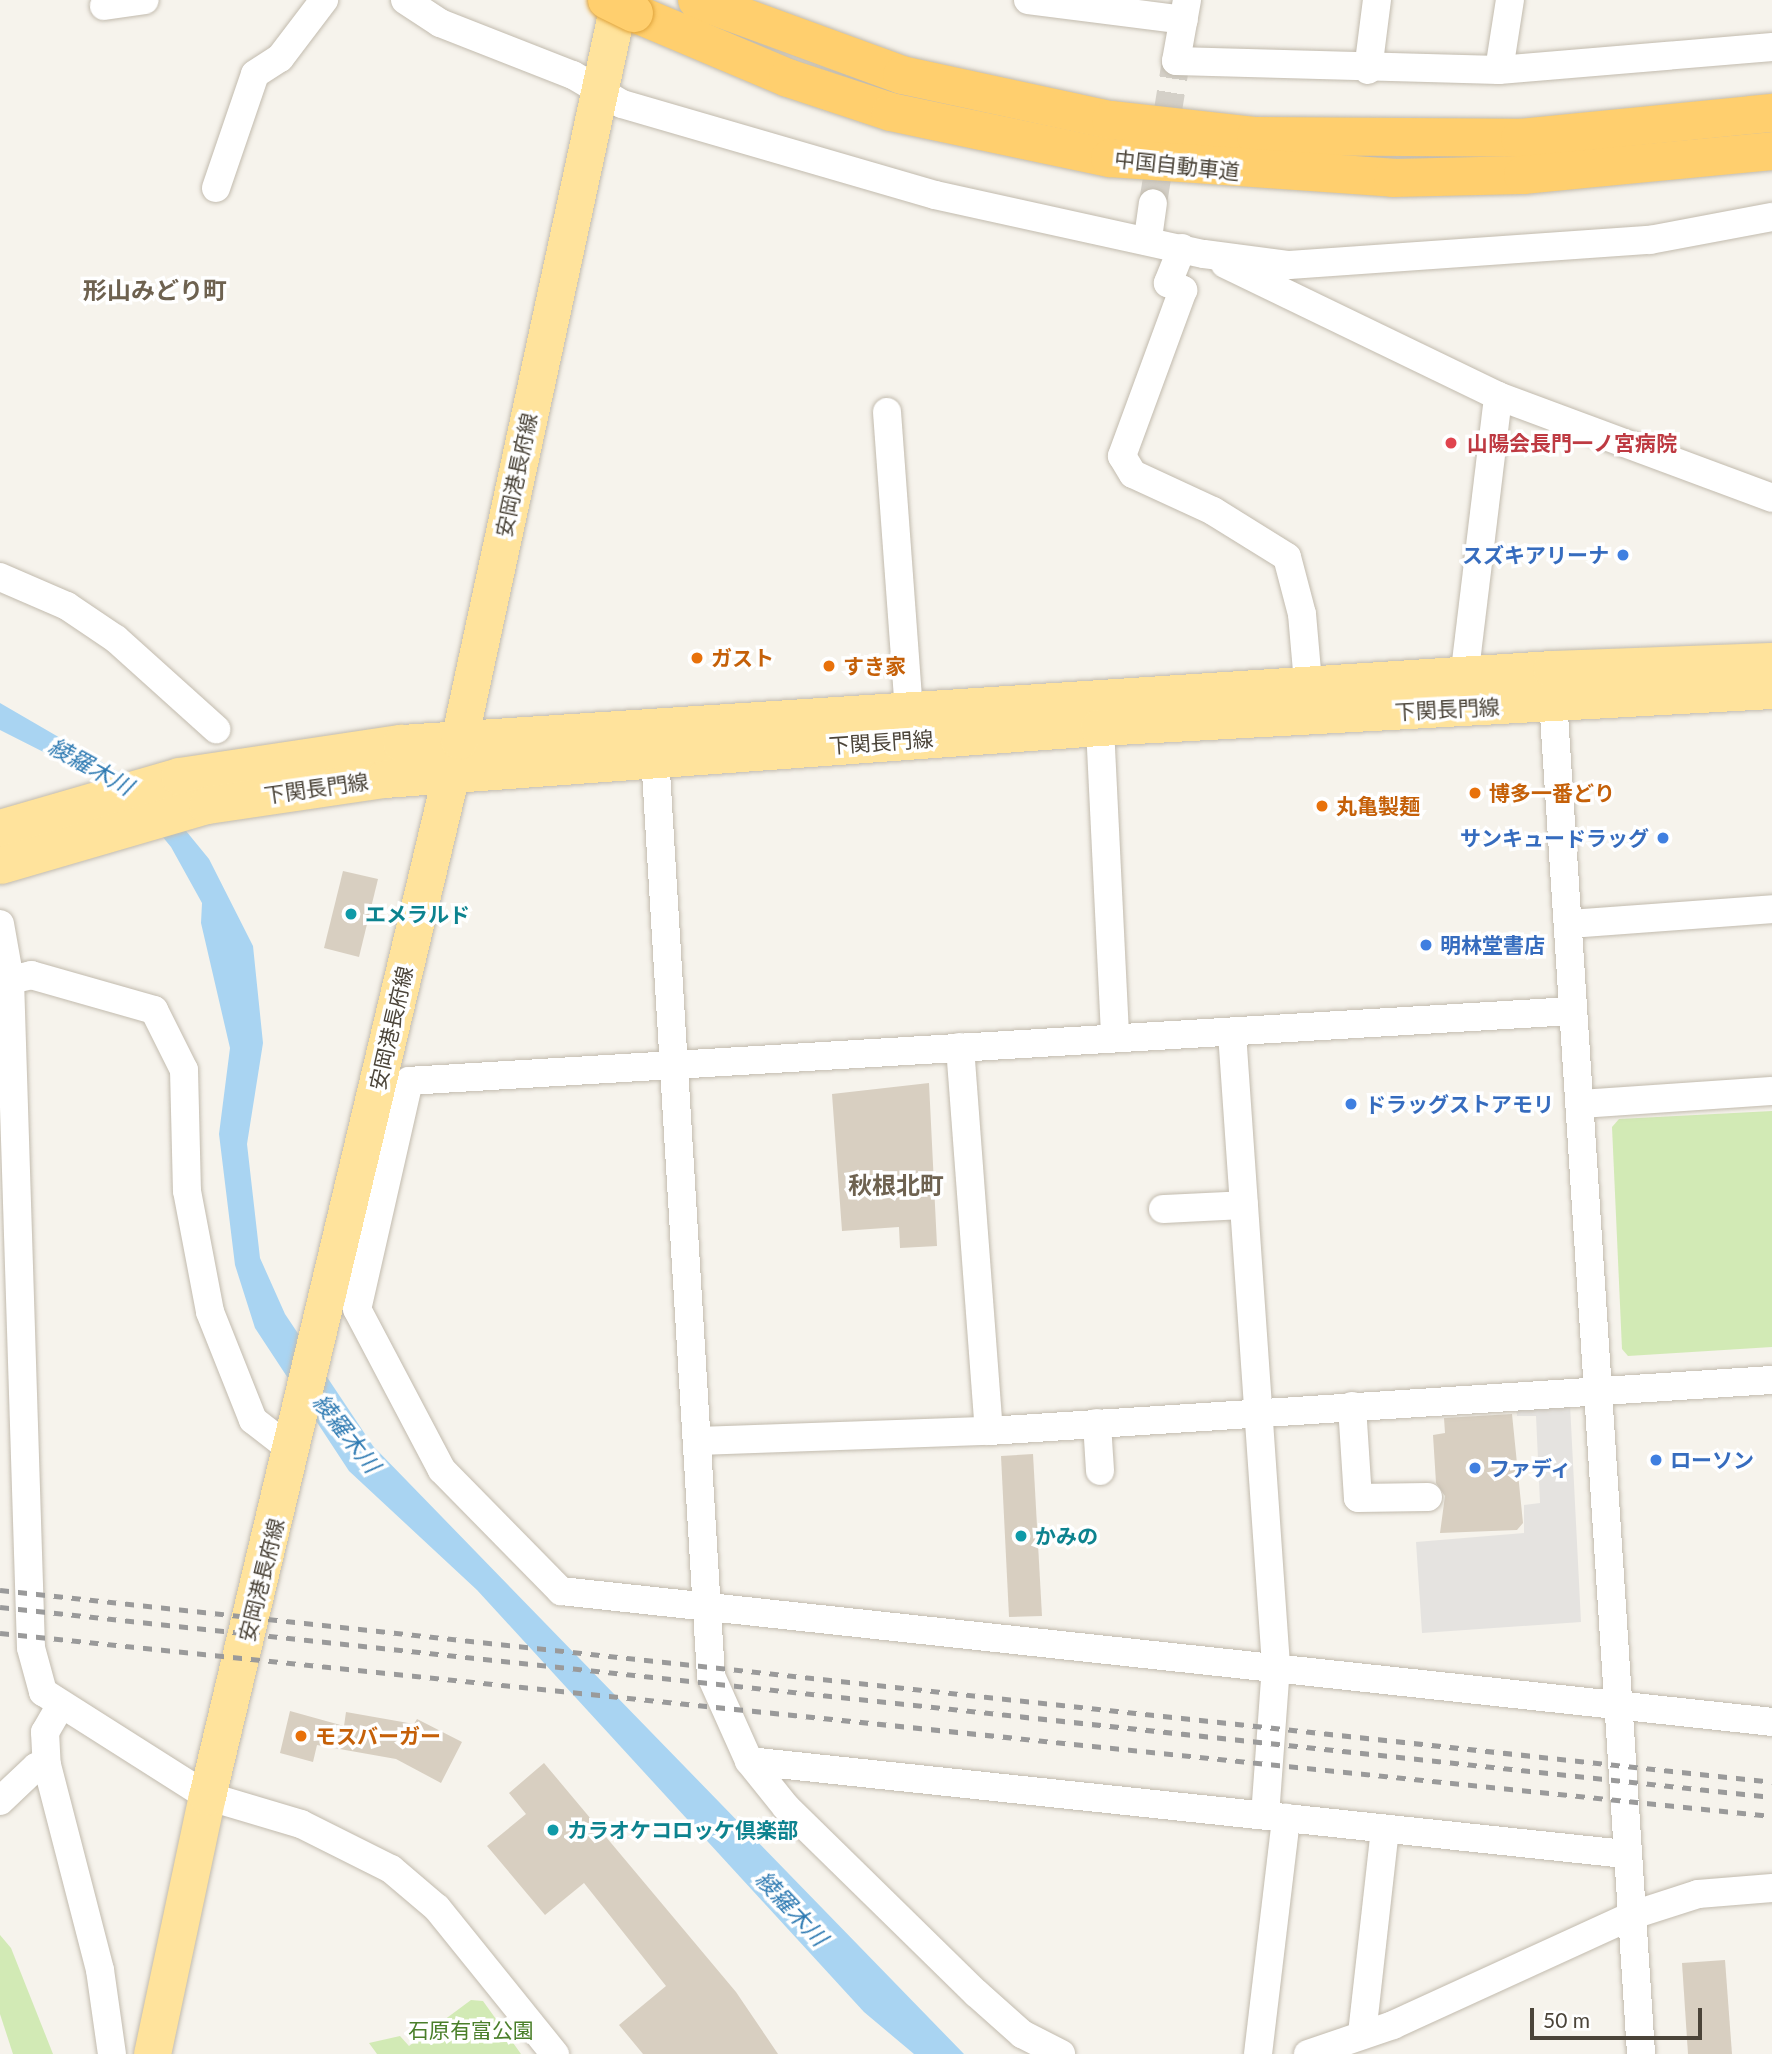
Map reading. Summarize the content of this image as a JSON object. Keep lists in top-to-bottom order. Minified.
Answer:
{"streets":{"highway":["中国自動車道"],"main road":["安岡港長府線","下関長門線"]},"crossings":[["中国自動車道","安岡港長府線"],["安岡港長府線","下関長門線"]],"districts":["形山みどり町","秋根北町"],"water":["綾羅木川"],"parks":["石原有富公園"],"places":["山陽会長門一ノ宮病院","スズキアリーナ","ガスト","すき家","博多一番どり","丸亀製麺","サンキュードラッグ","エメラルド","明林堂書店","ドラッグストアモリ","ローソン","ファディ","かみの","モスバーガー","カラオケコロッケ倶楽部"],"scale_bar":"50 m"}
